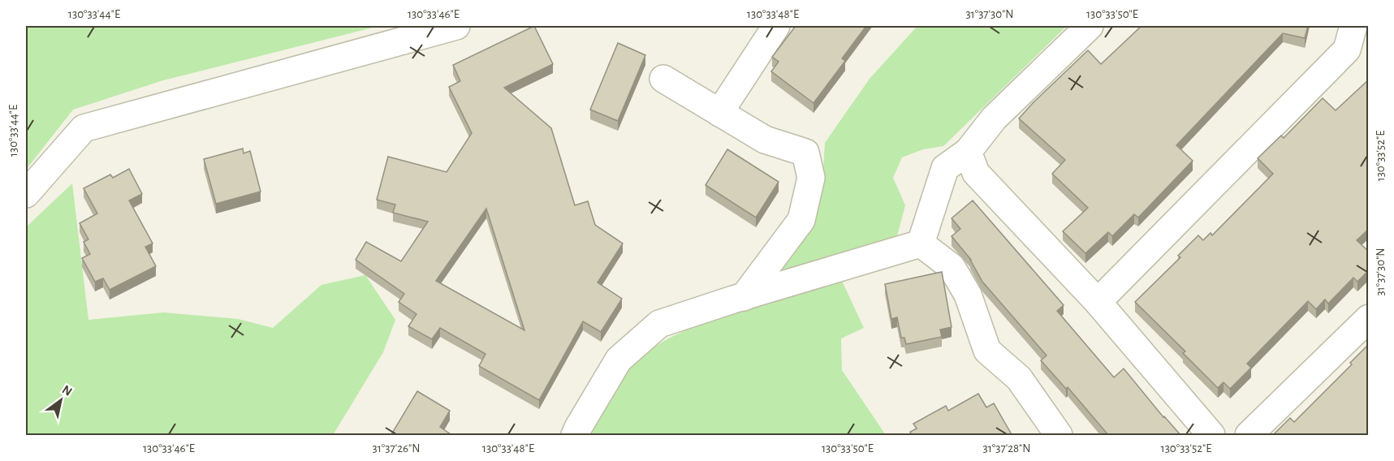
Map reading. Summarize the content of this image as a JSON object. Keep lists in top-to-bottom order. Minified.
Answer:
{"north":"top right","coordinates":["130°33'44\"E","130°33'46\"E","130°33'48\"E","31°37'30\"N","130°33'50\"E","130°33'52\"E","31°37'26\"N","31°37'28\"N"]}
